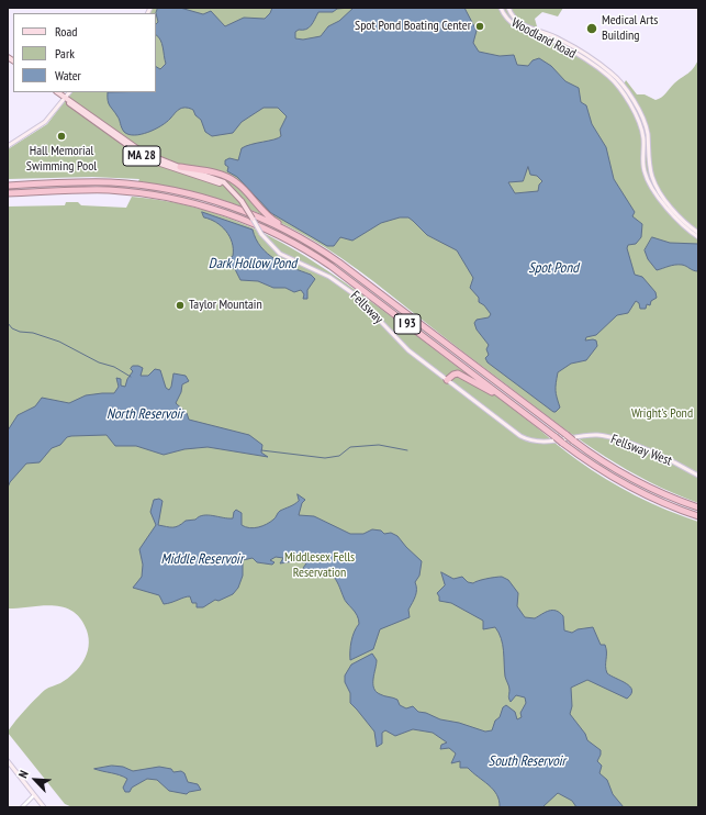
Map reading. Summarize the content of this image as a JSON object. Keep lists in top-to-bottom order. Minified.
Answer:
{"streets":{"highway":["I 93"],"main road":["Woodland Road","MA 28","Fellsway","Fellsway West"]},"crossings":[["MA 28","Fellsway"],["Fellsway","Fellsway West"]],"water":["Dark Hollow Pond","Spot Pond","North Reservoir","Middle Reservoir","South Reservoir"],"parks":["Wright's Pond","Middlesex Fells Reservation"],"places":["Spot Pond Boating Center","Medical Arts Building","Hall Memorial Swimming Pool","Taylor Mountain"],"legend":["Road","Park","Water"],"north":"top left"}
